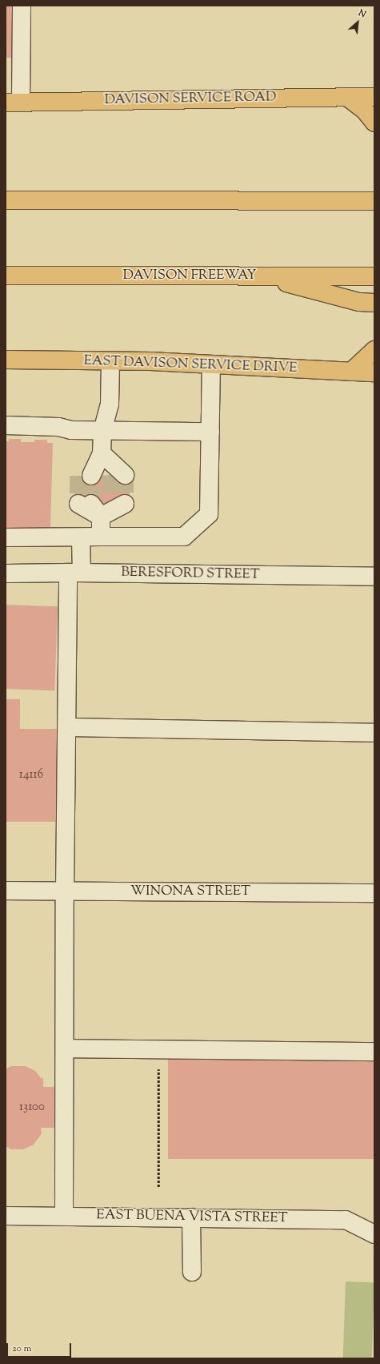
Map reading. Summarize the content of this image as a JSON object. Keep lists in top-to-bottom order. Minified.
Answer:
{"streets":{"main road":["DAVISON SERVICE ROAD","DAVISON FREEWAY","EAST DAVISON SERVICE DRIVE"],"street":["BERESFORD STREET","WINONA STREET","EAST BUENA VISTA STREET"]},"house_numbers":["14116","13100"],"scale_bar":"20 m","north":"top right"}
